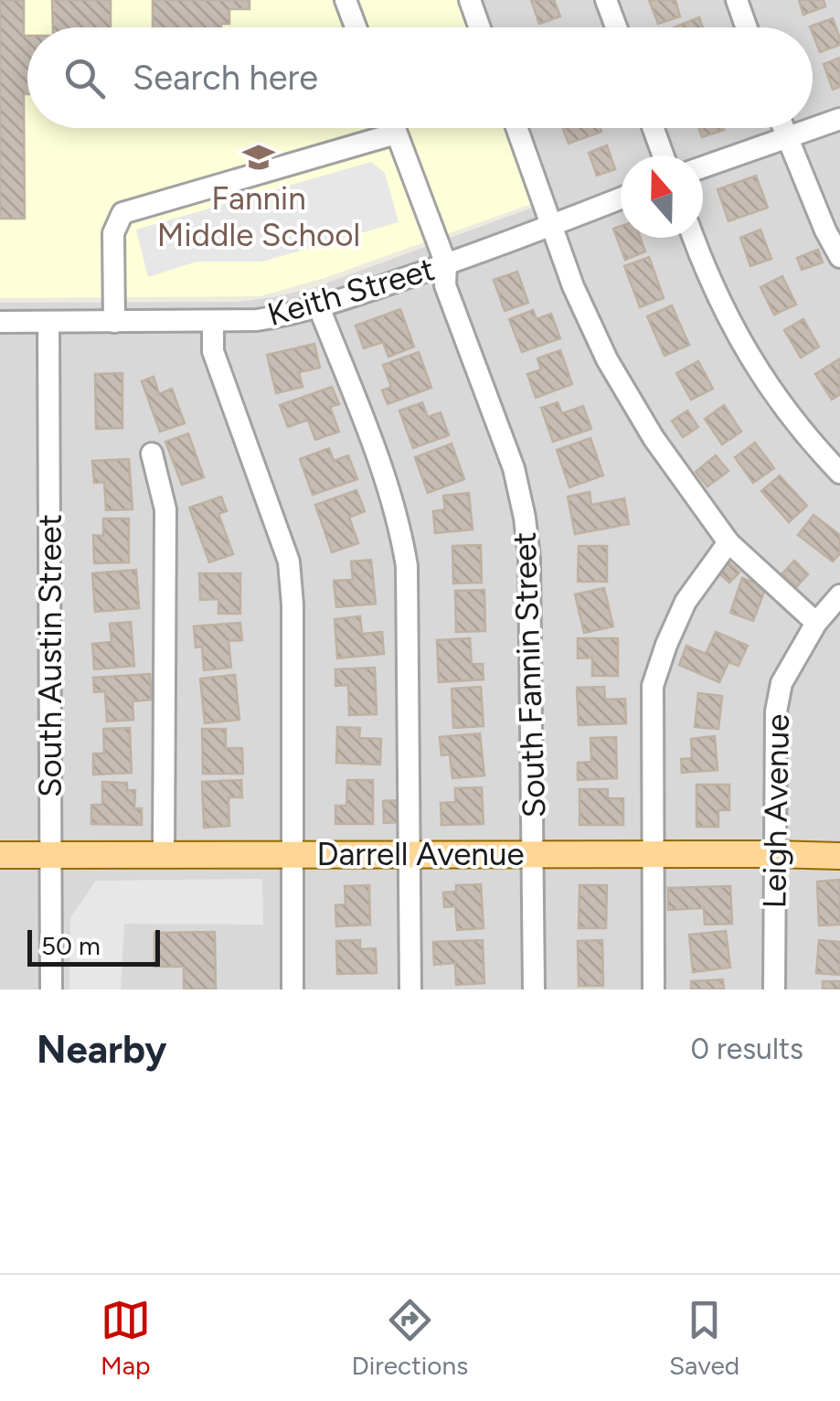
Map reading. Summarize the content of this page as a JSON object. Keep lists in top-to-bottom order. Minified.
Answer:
{"streets":{"main road":["Darrell Avenue"],"street":["Keith Street","South Austin Street","South Fannin Street","Leigh Avenue"]},"crossings":[["Keith Street","South Austin Street"],["Keith Street","South Fannin Street"],["South Austin Street","Darrell Avenue"],["South Fannin Street","Darrell Avenue"],["Leigh Avenue","Darrell Avenue"]],"places":{"school or university":["Fannin Middle School"]},"scale_bar":"50 m","north":"top","page":{"search":"Search here","scale":"50 m","heading":["Nearby","0 results"],"nav":["Map","Directions","Saved"]}}
